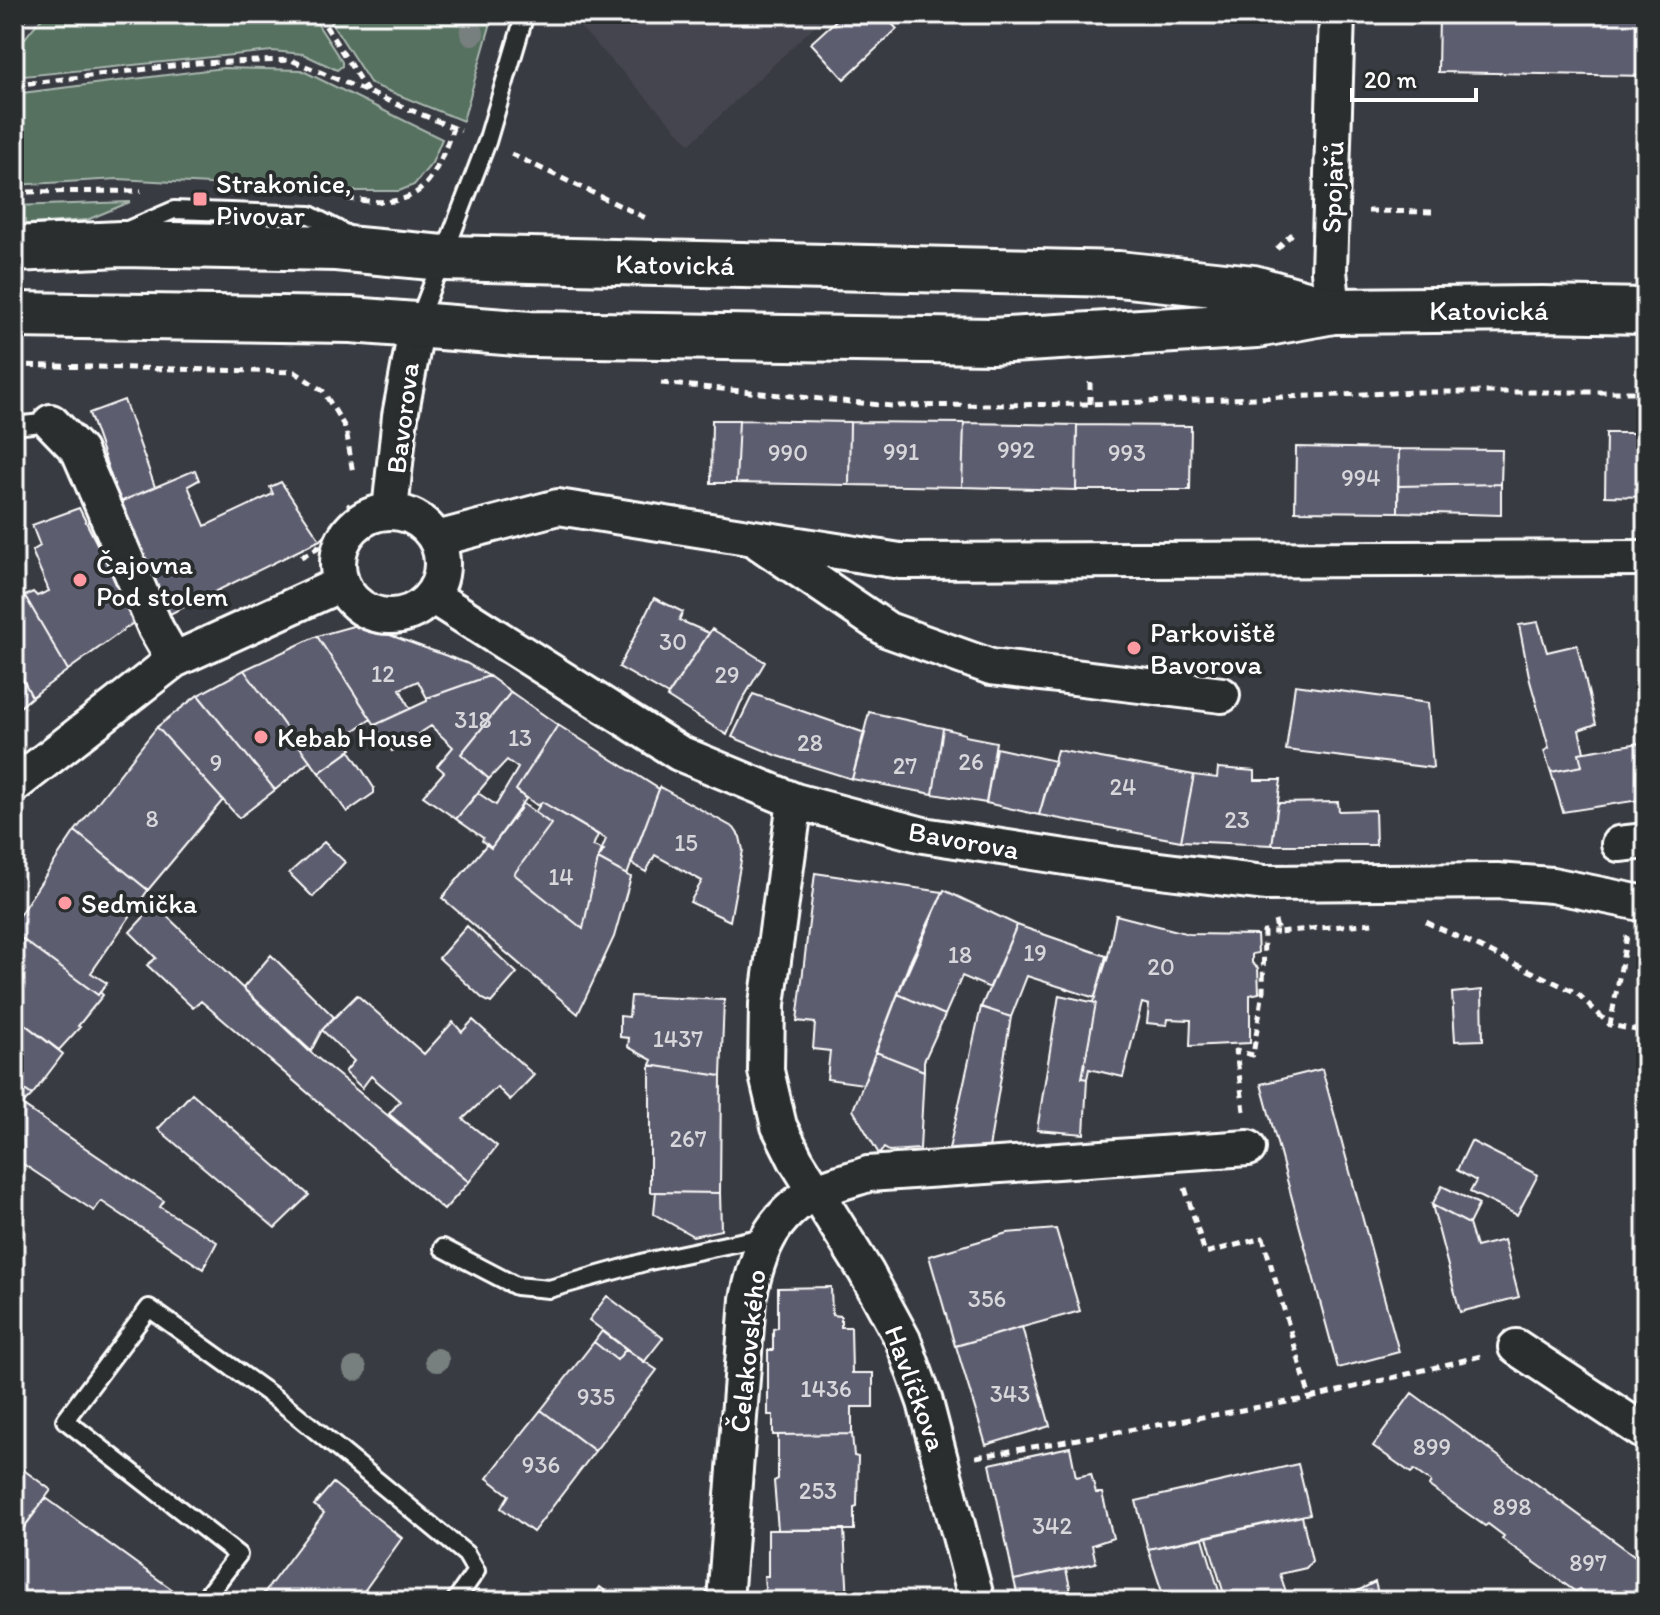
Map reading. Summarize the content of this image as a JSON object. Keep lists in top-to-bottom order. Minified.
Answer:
{"streets":{"main road":["Katovická"],"street":["Spojařů","Bavorova","Čelakovského","Havlíčkova"]},"crossings":[["Spojařů","Katovická"],["Katovická","Bavorova"],["Čelakovského","Havlíčkova"]],"places":{"transit":["Strakonice, Pivovar"],"other":["Čajovna Pod stolem","Parkoviště Bavorova","Kebab House","Sedmička"]},"house_numbers":["992","991","990","993","994","30","12","29","318","13","28","26","9","27","24","8","23","15","14","19","18","20","1437","267","356","1436","343","935","899","936","253","898","342","897"],"scale_bar":"20 m"}
